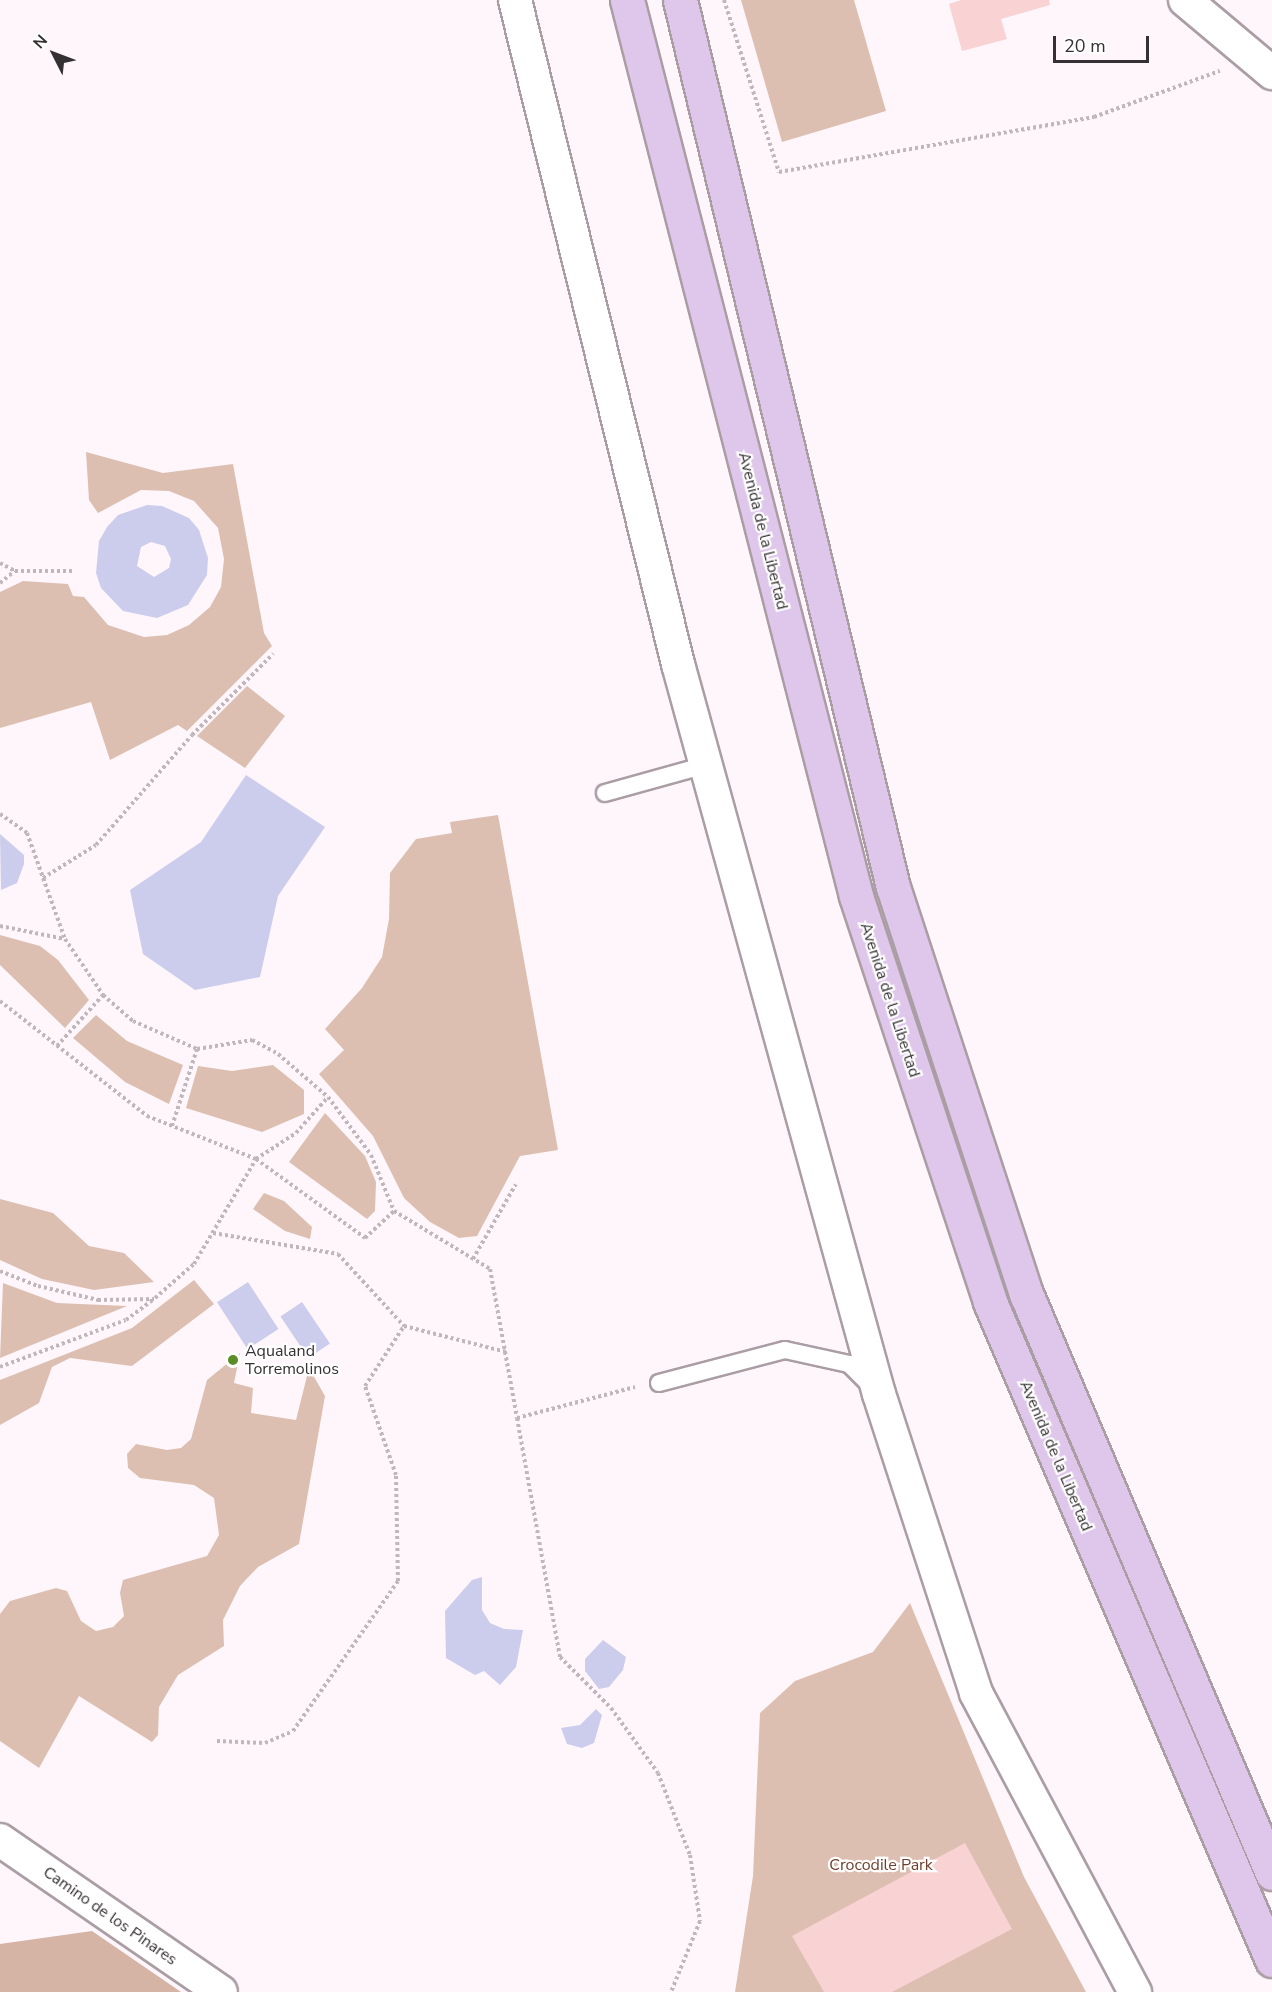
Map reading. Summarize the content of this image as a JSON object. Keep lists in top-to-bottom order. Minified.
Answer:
{"streets":{"main road":["Avenida de la Libertad"],"street":["Camino de los Pinares"]},"parks":["Crocodile Park"],"places":["Aqualand Torremolinos"],"scale_bar":"20 m","north":"top left"}
